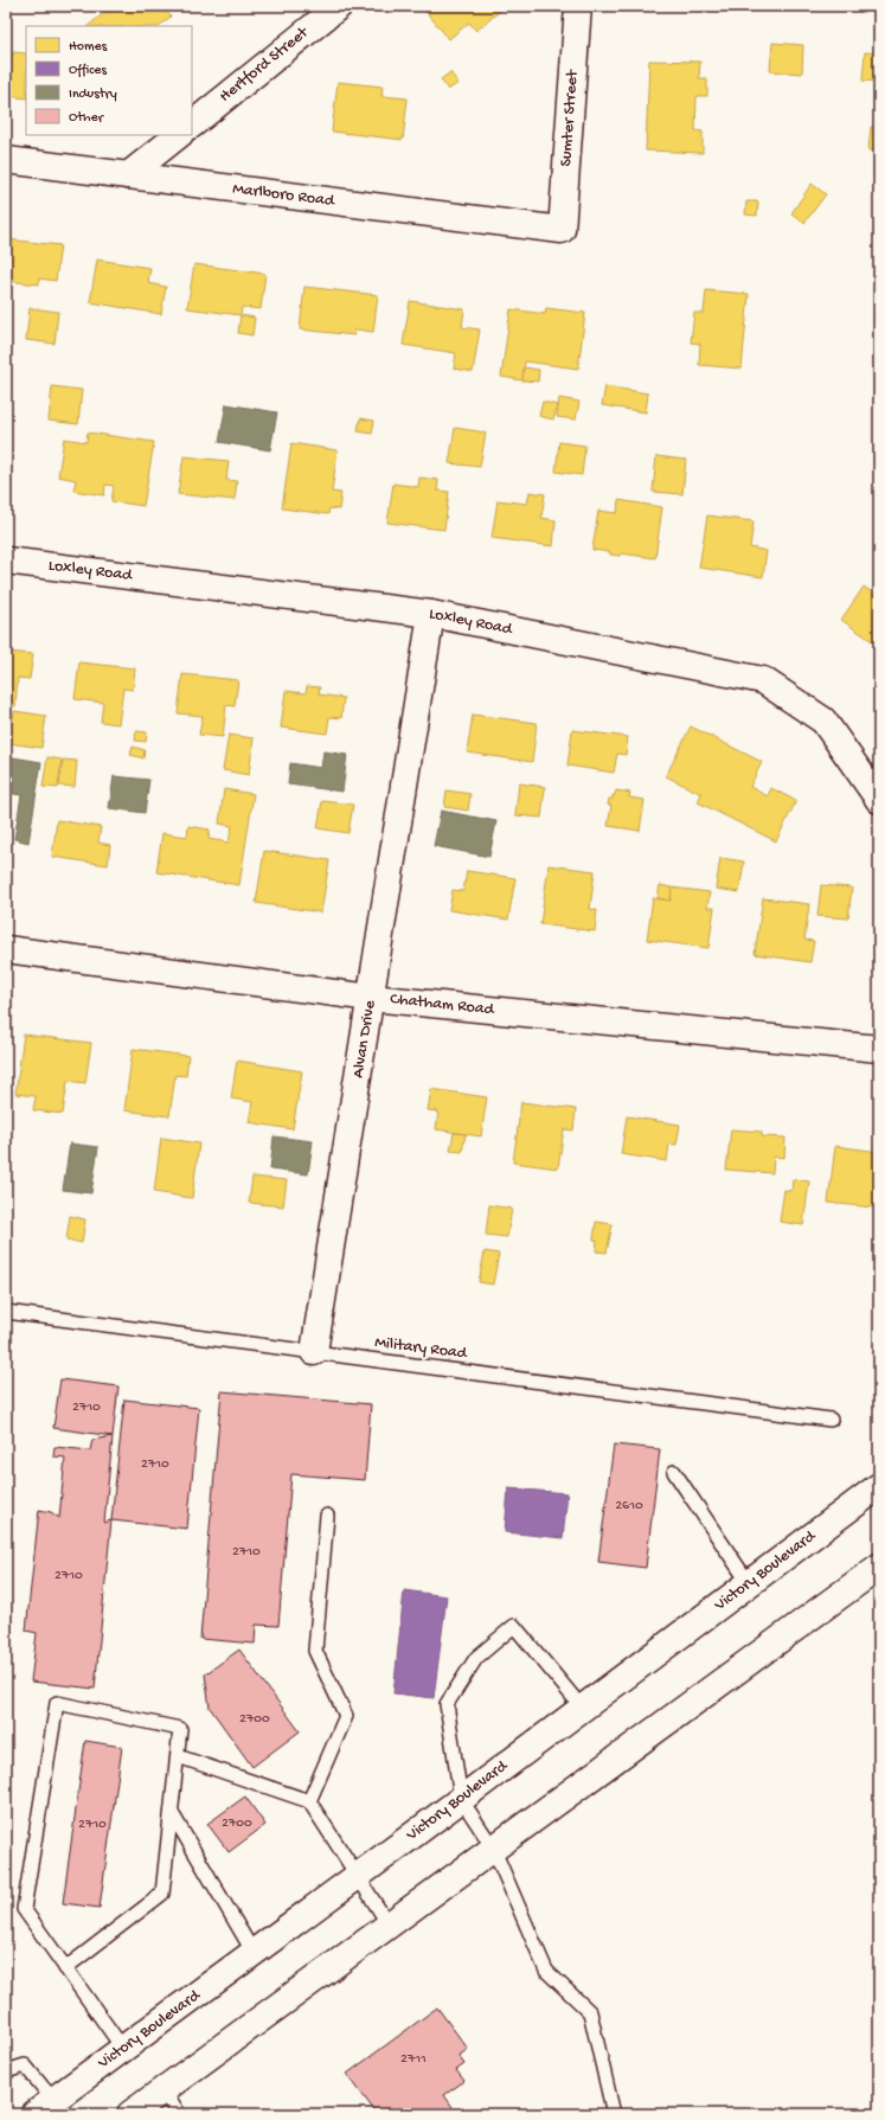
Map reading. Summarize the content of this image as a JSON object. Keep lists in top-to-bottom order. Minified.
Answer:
{"streets":{"street":["Hertford Street","Sumter Street","Marlboro Road","Loxley Road","Chatham Road","Alvan Drive","Victory Boulevard"],"lane":["Military Road"]},"crossings":[["Sumter Street","Marlboro Road"],["Loxley Road","Alvan Drive"],["Chatham Road","Alvan Drive"],["Alvan Drive","Military Road"]],"house_numbers":["2710","2710","2610","2710","2710","2700","2700","2710","2711"],"legend":["Homes","Offices","Industry","Other"]}
